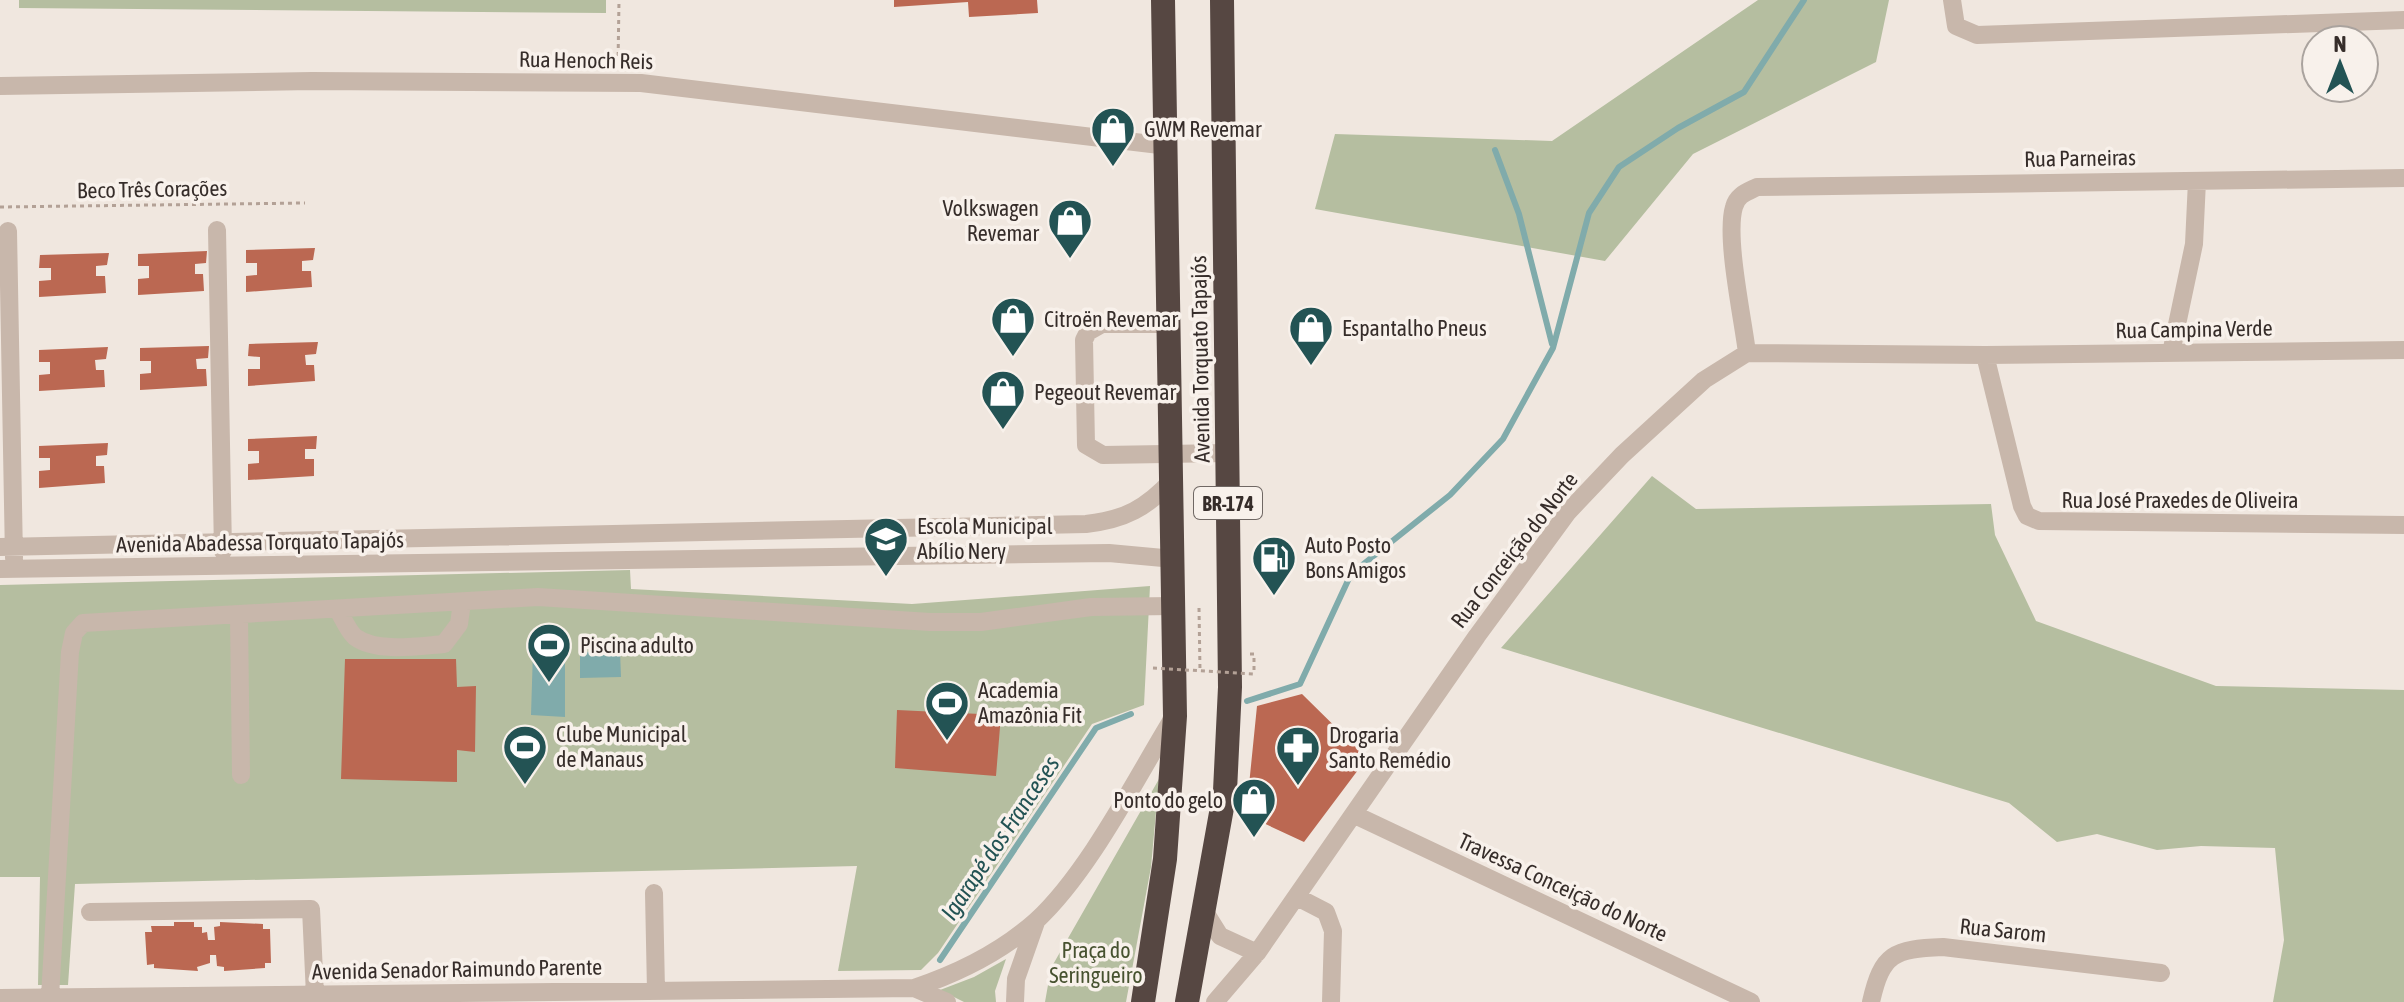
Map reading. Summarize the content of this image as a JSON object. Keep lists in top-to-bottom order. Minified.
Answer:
{"streets":{"highway":["Avenida Torquato Tapajós","BR-174"],"street":["Rua Henoch Reis","Rua Parneiras","Rua Campina Verde","Rua José Praxedes de Oliveira","Avenida Abadessa Torquato Tapajós","Rua Conceição do Norte","Travessa Conceição do Norte","Rua Sarom","Avenida Senador Raimundo Parente"],"path":["Beco Três Corações"]},"crossings":[["Rua Henoch Reis","Avenida Torquato Tapajós"],["Rua Parneiras","Rua Conceição do Norte"],["Rua Campina Verde","Rua José Praxedes de Oliveira"],["Avenida Torquato Tapajós","Avenida Abadessa Torquato Tapajós"],["Avenida Torquato Tapajós","Avenida Senador Raimundo Parente"],["Rua Conceição do Norte","Travessa Conceição do Norte"]],"water":["Igarapé dos Franceses"],"parks":["Praça do Seringueiro"],"places":{"shop":["GWM Revemar","Volkswagen Revemar","Citroën Revemar","Espantalho Pneus","Pegeout Revemar","Ponto do gelo"],"school or university":["Escola Municipal Abílio Nery"],"fuel station":["Auto Posto Bons Amigos"],"sports":["Piscina adulto","Academia Amazônia Fit","Clube Municipal de Manaus"],"pharmacy":["Drogaria Santo Remédio"]},"north":"top"}
